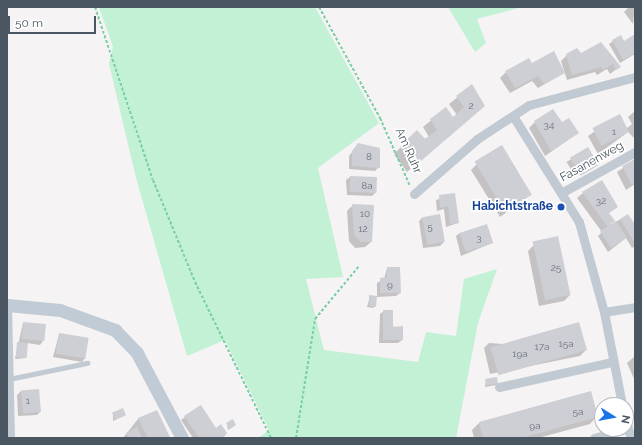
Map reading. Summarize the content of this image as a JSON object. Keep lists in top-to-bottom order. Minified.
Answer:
{"streets":{"street":["Am Ruhr","Fasanenweg"]},"places":["Habichtstraße"],"house_numbers":["2","34","1","8","8a","32","10","5","12","3","25","9","15a","17a","19a","1","5a","9a"],"scale_bar":"50 m","north":"right"}
